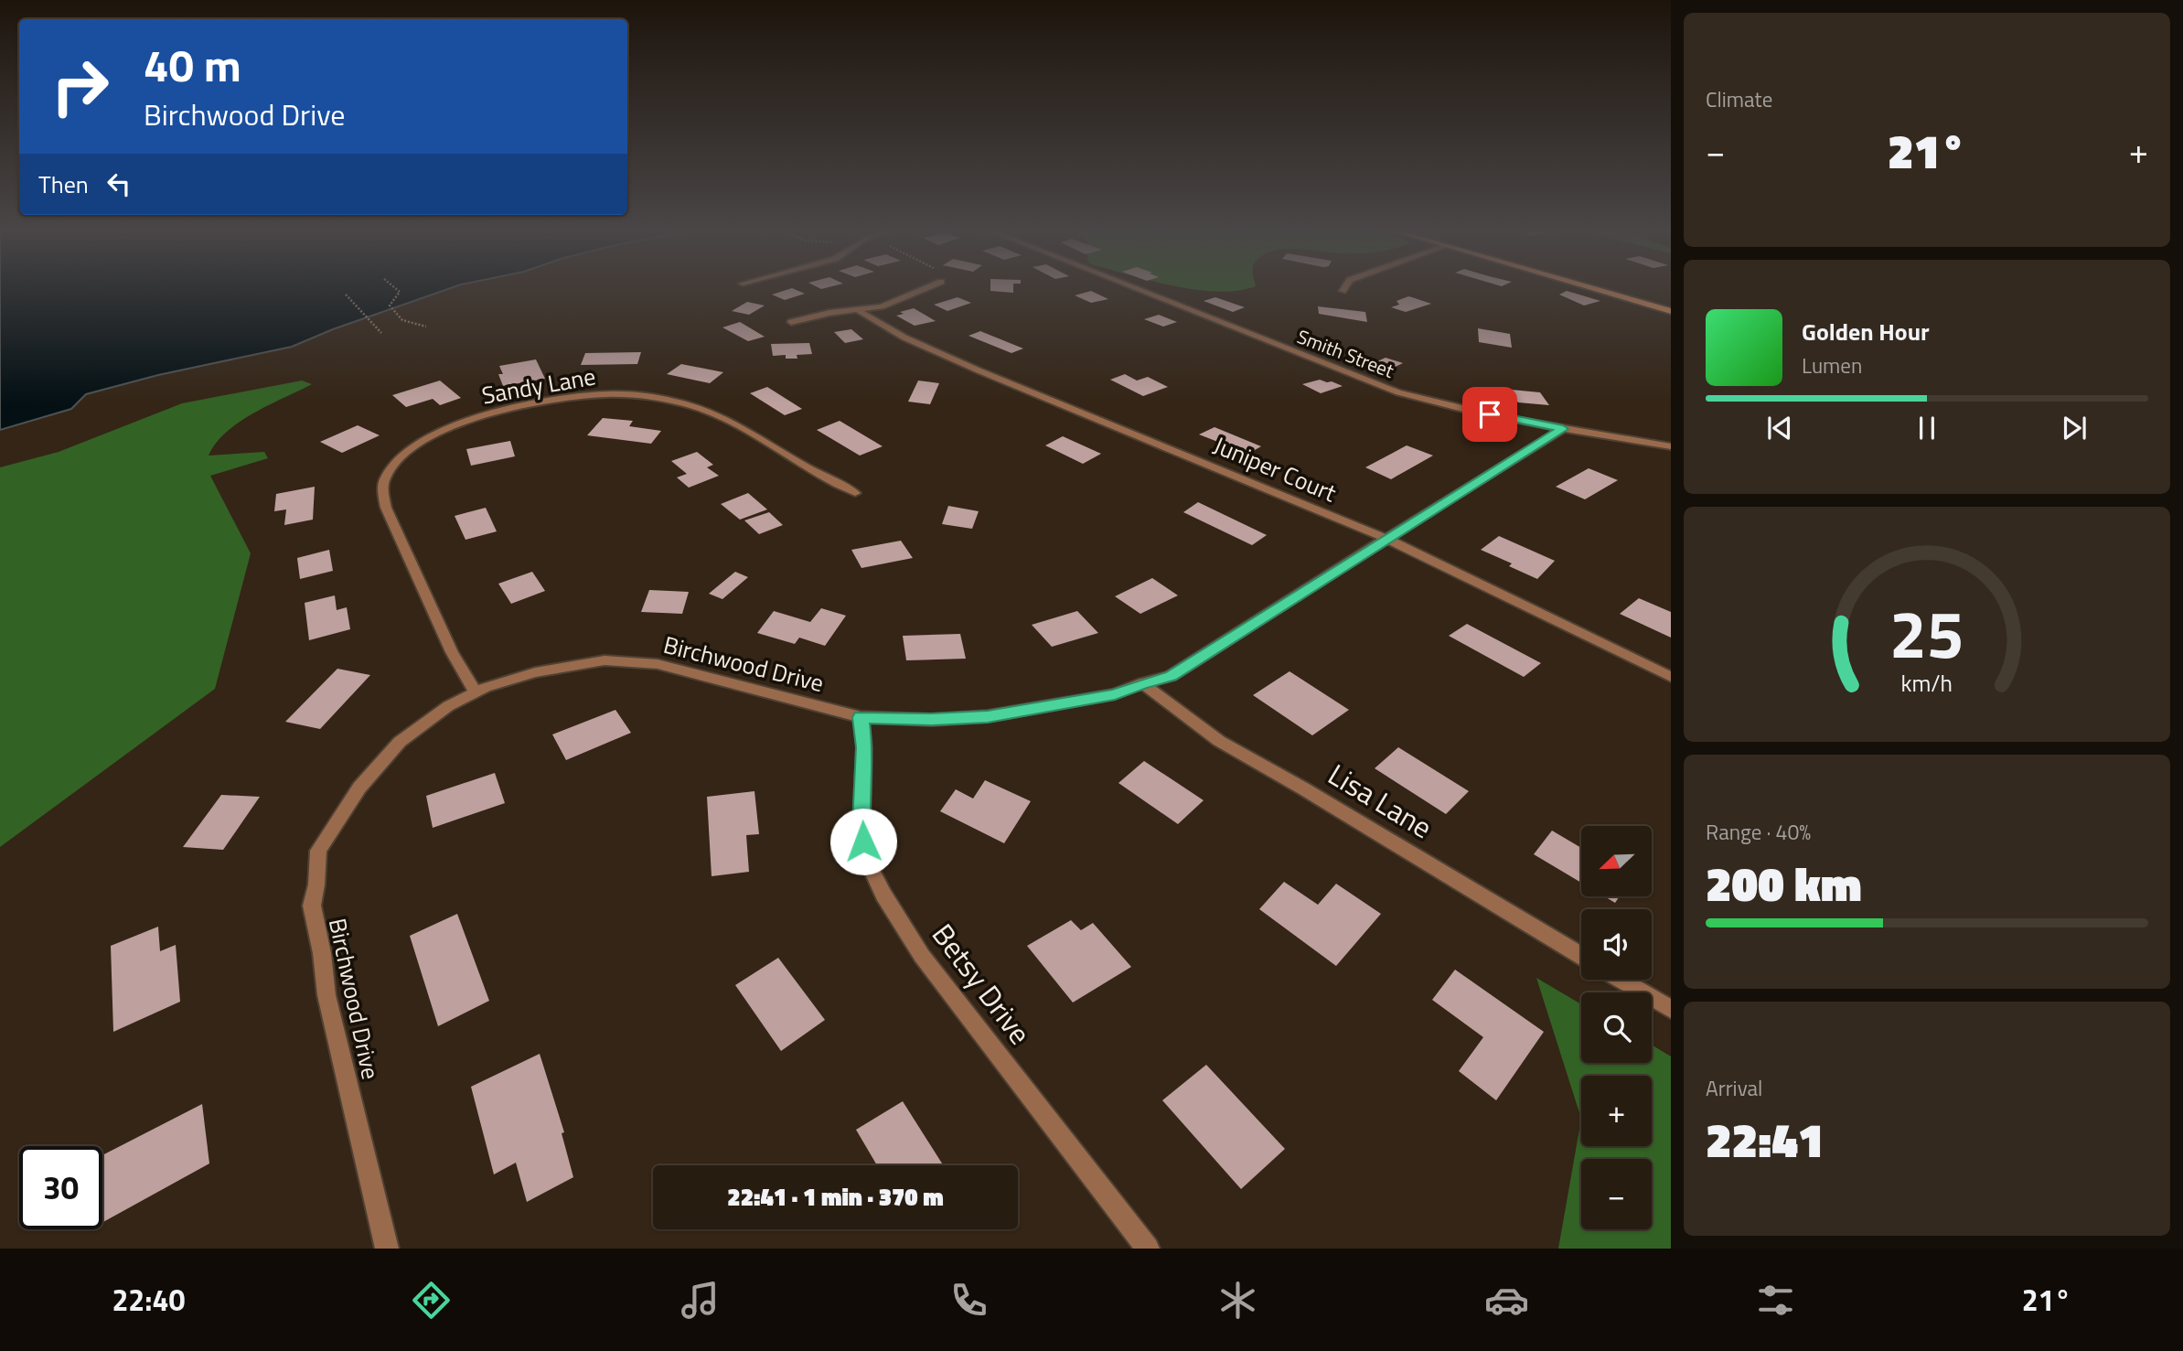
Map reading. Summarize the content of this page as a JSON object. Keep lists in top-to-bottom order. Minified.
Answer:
{"streets":{"street":["Smith Street","Sandy Lane","Juniper Court","Birchwood Drive","Lisa Lane","Betsy Drive"]},"crossings":[["Smith Street","Birchwood Drive"],["Sandy Lane","Birchwood Drive"],["Juniper Court","Birchwood Drive"],["Birchwood Drive","Lisa Lane"],["Birchwood Drive","Betsy Drive"]],"north":"bottom left","page":{"tile":["Climate",["Range · 40%","200 km"],["Arrival","22:41"]],"turn":["40 m","Birchwood Drive"],"heat":["−","21°","+"],"then":"Then","song":["Golden Hour","Lumen"],"map_buttons":["+","−"],"limit":"30","trip":"22:41 · 1 min · 370 m","tabs":["22:40","21°"],"gauge":["25","km/h"]}}
